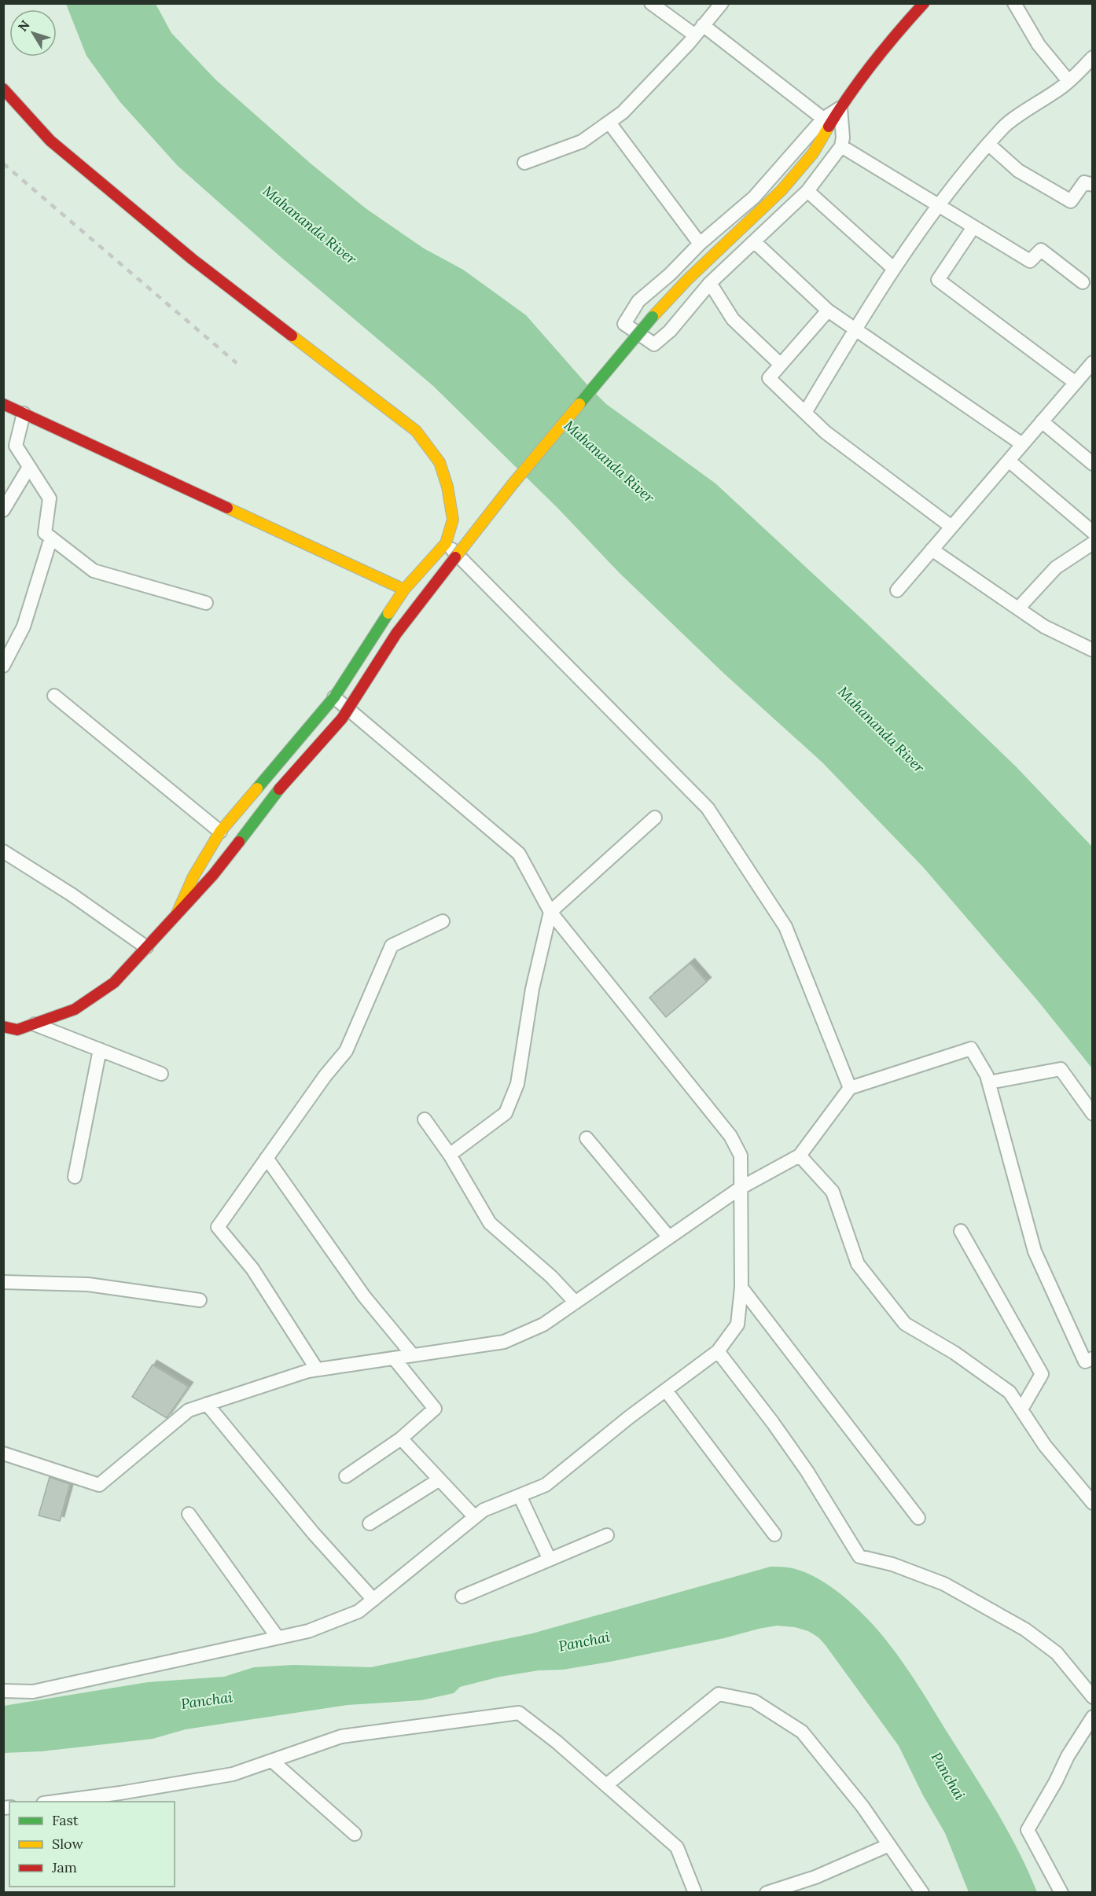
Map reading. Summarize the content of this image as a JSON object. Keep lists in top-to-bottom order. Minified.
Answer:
{"water":["Mahananda River","Panchai"],"legend":["Fast","Slow","Jam"],"north":"top left"}
